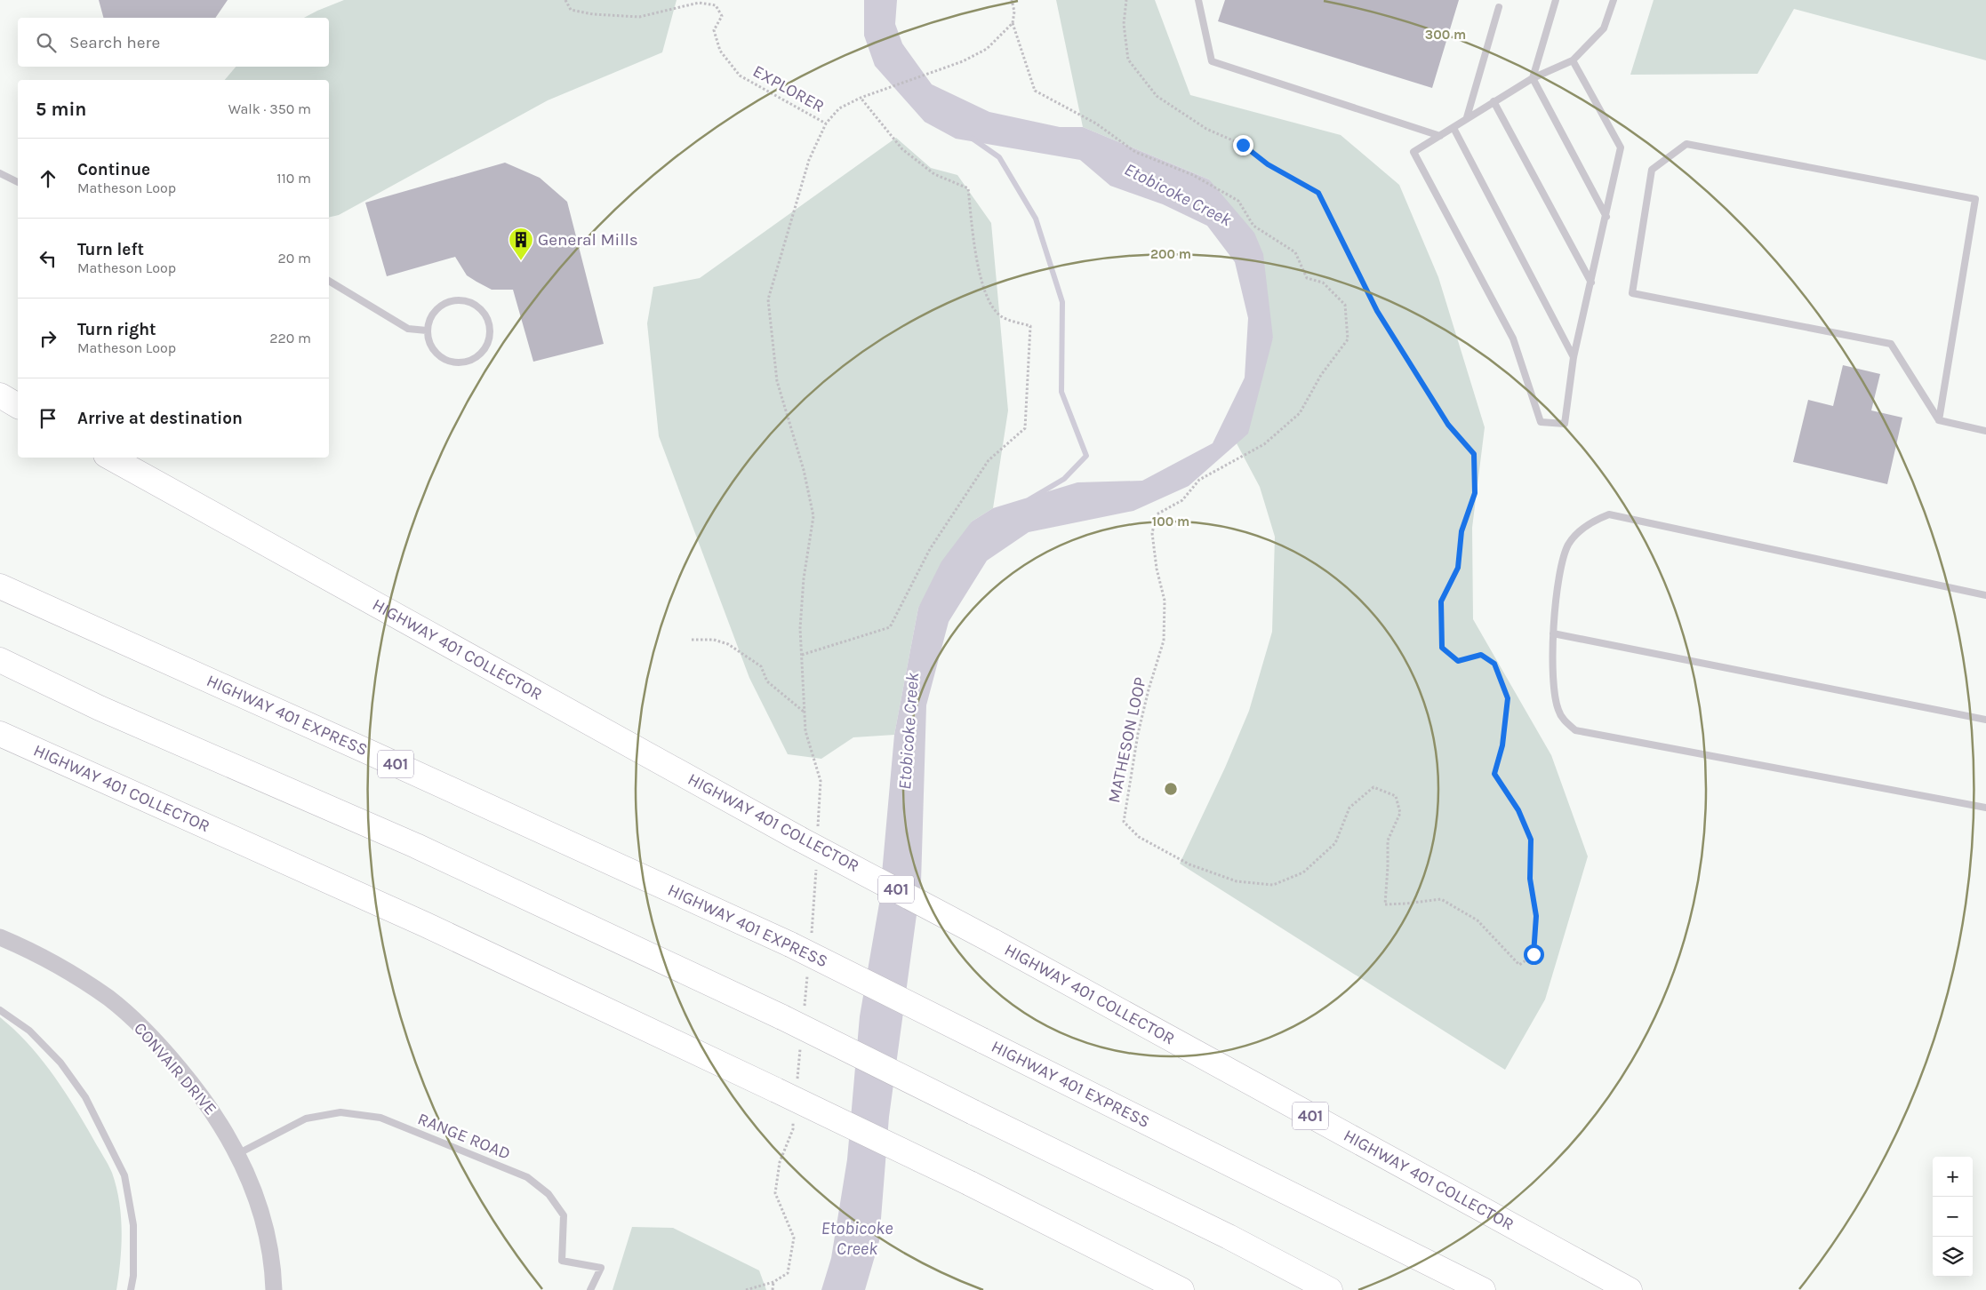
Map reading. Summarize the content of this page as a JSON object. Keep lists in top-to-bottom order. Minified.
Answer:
{"streets":{"highway":["HIGHWAY 401 COLLECTOR","HIGHWAY 401 EXPRESS","401"],"street":["CONVAIR DRIVE"],"lane":["RANGE ROAD"],"path":["EXPLORER","MATHESON LOOP"]},"crossings":[["CONVAIR DRIVE","RANGE ROAD"]],"water":["Etobicoke Creek"],"places":{"building":["General Mills"]},"page":{"search":"Search here","heading":["5 min","Walk · 350 m"],"list":[["Continue","Matheson Loop","110 m"],["Turn left","Matheson Loop","20 m"],["Turn right","Matheson Loop","220 m"],"Arrive at destination"],"map_buttons":["+","−"]},"rings":["300 m","200 m","100 m"]}
